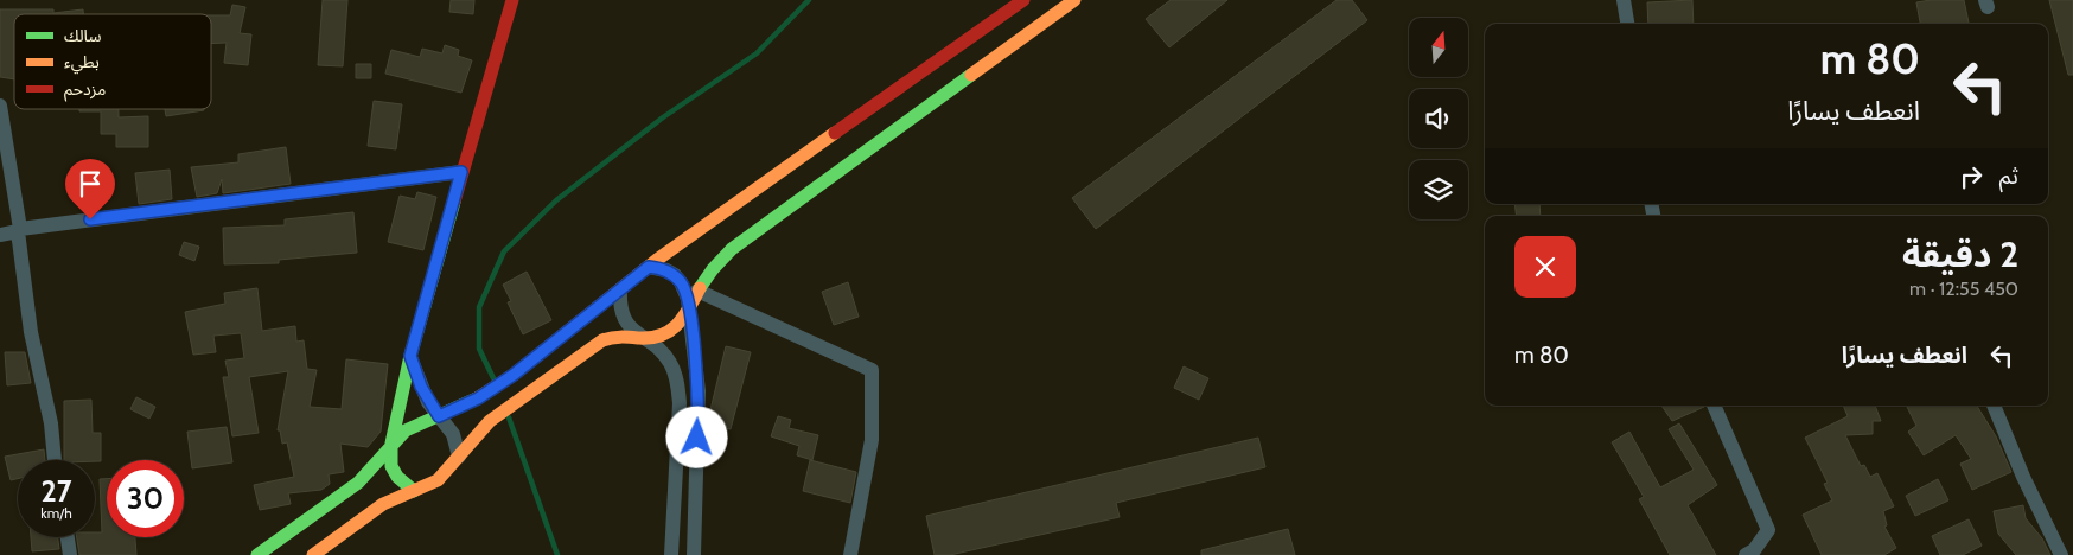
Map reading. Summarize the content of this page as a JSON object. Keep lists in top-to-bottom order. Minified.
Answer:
{"legend":["سالك","بطيء","مزدحم"],"north":"top","page":{"turn":["80 m","انعطف يسارًا"],"then":"ثم","heading":["2 دقيقة","450 m · 12:55"],"list":[{"name":"انعطف يسارًا","value":"80 m"}],"speed":"27 km/h","limit":"30"}}
